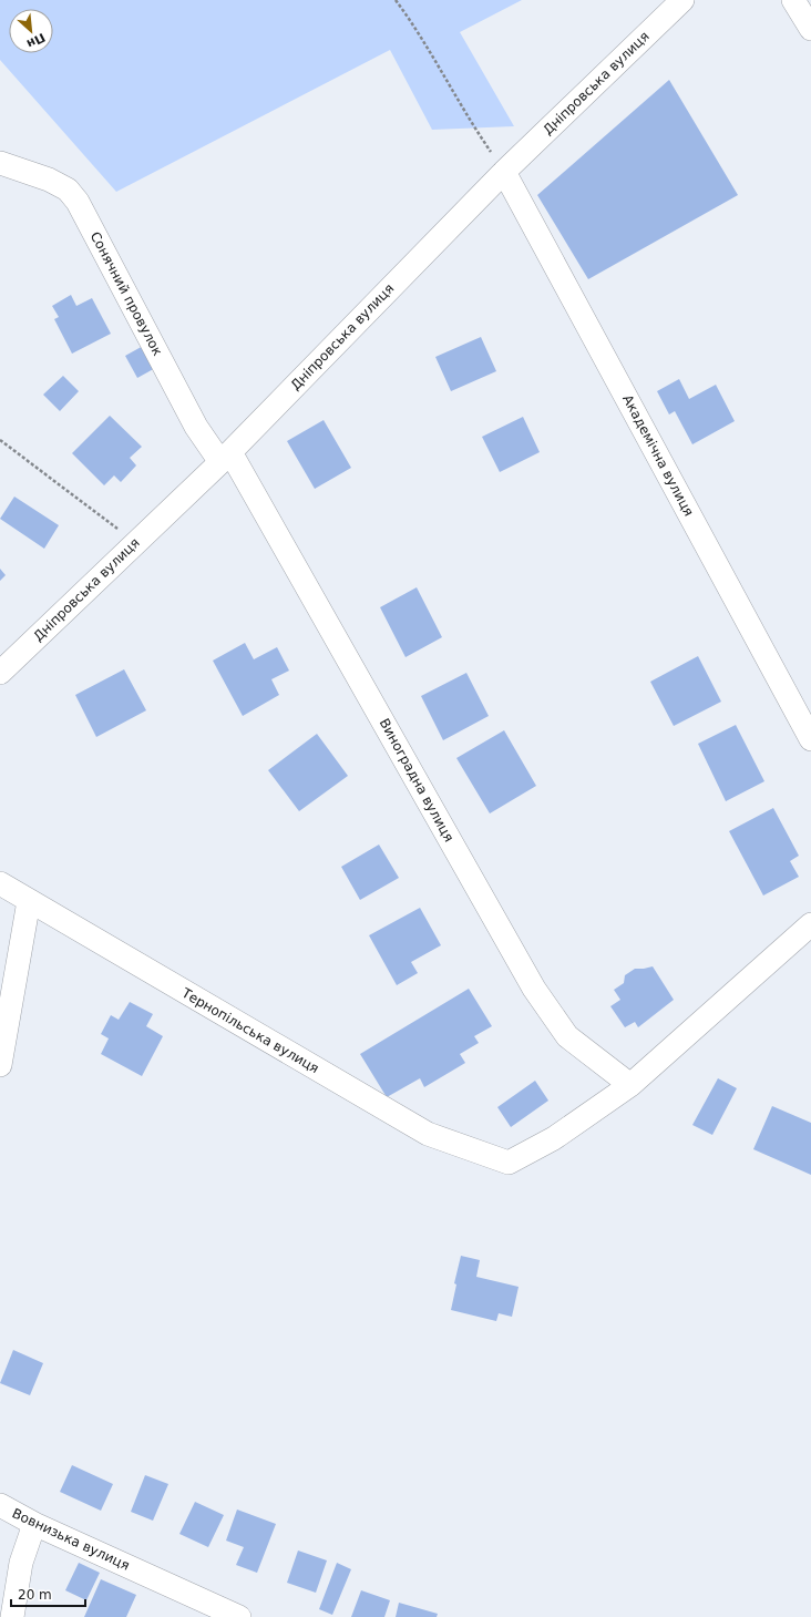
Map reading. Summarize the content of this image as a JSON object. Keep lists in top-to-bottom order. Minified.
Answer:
{"streets":{"street":["Дніпровська вулиця","Сонячний провулок","Академічна вулиця","Виноградна вулиця","Тернопільська вулиця","Вовнизька вулиця"]},"crossings":[["Дніпровська вулиця","Сонячний провулок"],["Дніпровська вулиця","Академічна вулиця"],["Дніпровська вулиця","Виноградна вулиця"],["Сонячний провулок","Виноградна вулиця"],["Виноградна вулиця","Тернопільська вулиця"]],"scale_bar":"20 m","north":"bottom right"}
